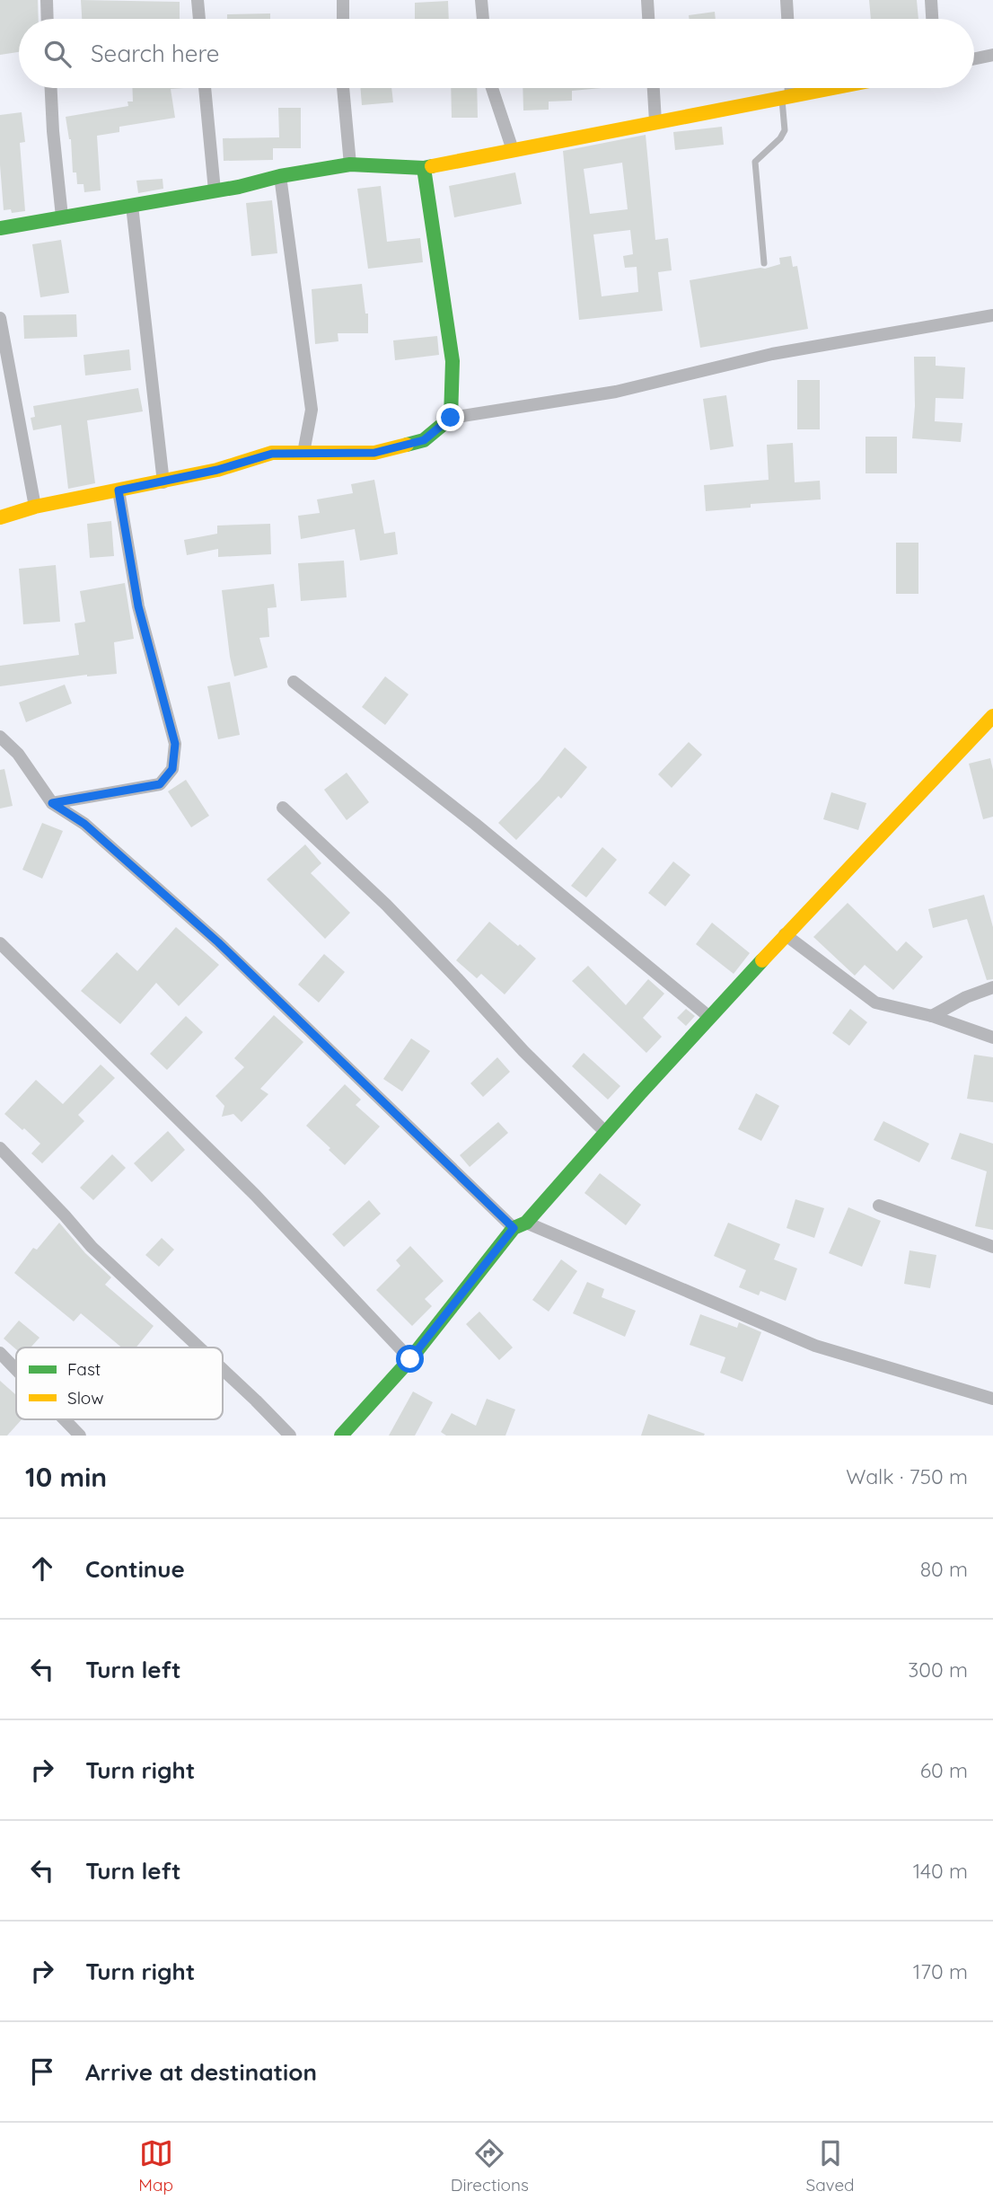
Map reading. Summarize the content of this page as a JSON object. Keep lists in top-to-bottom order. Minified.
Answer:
{"legend":["Fast","Slow"],"page":{"search":"Search here","heading":["10 min","Walk · 750 m"],"list":[["Continue","80 m"],["Turn left","300 m"],["Turn right","60 m"],["Turn left","140 m"],["Turn right","170 m"],"Arrive at destination"],"nav":["Map","Directions","Saved"]}}
